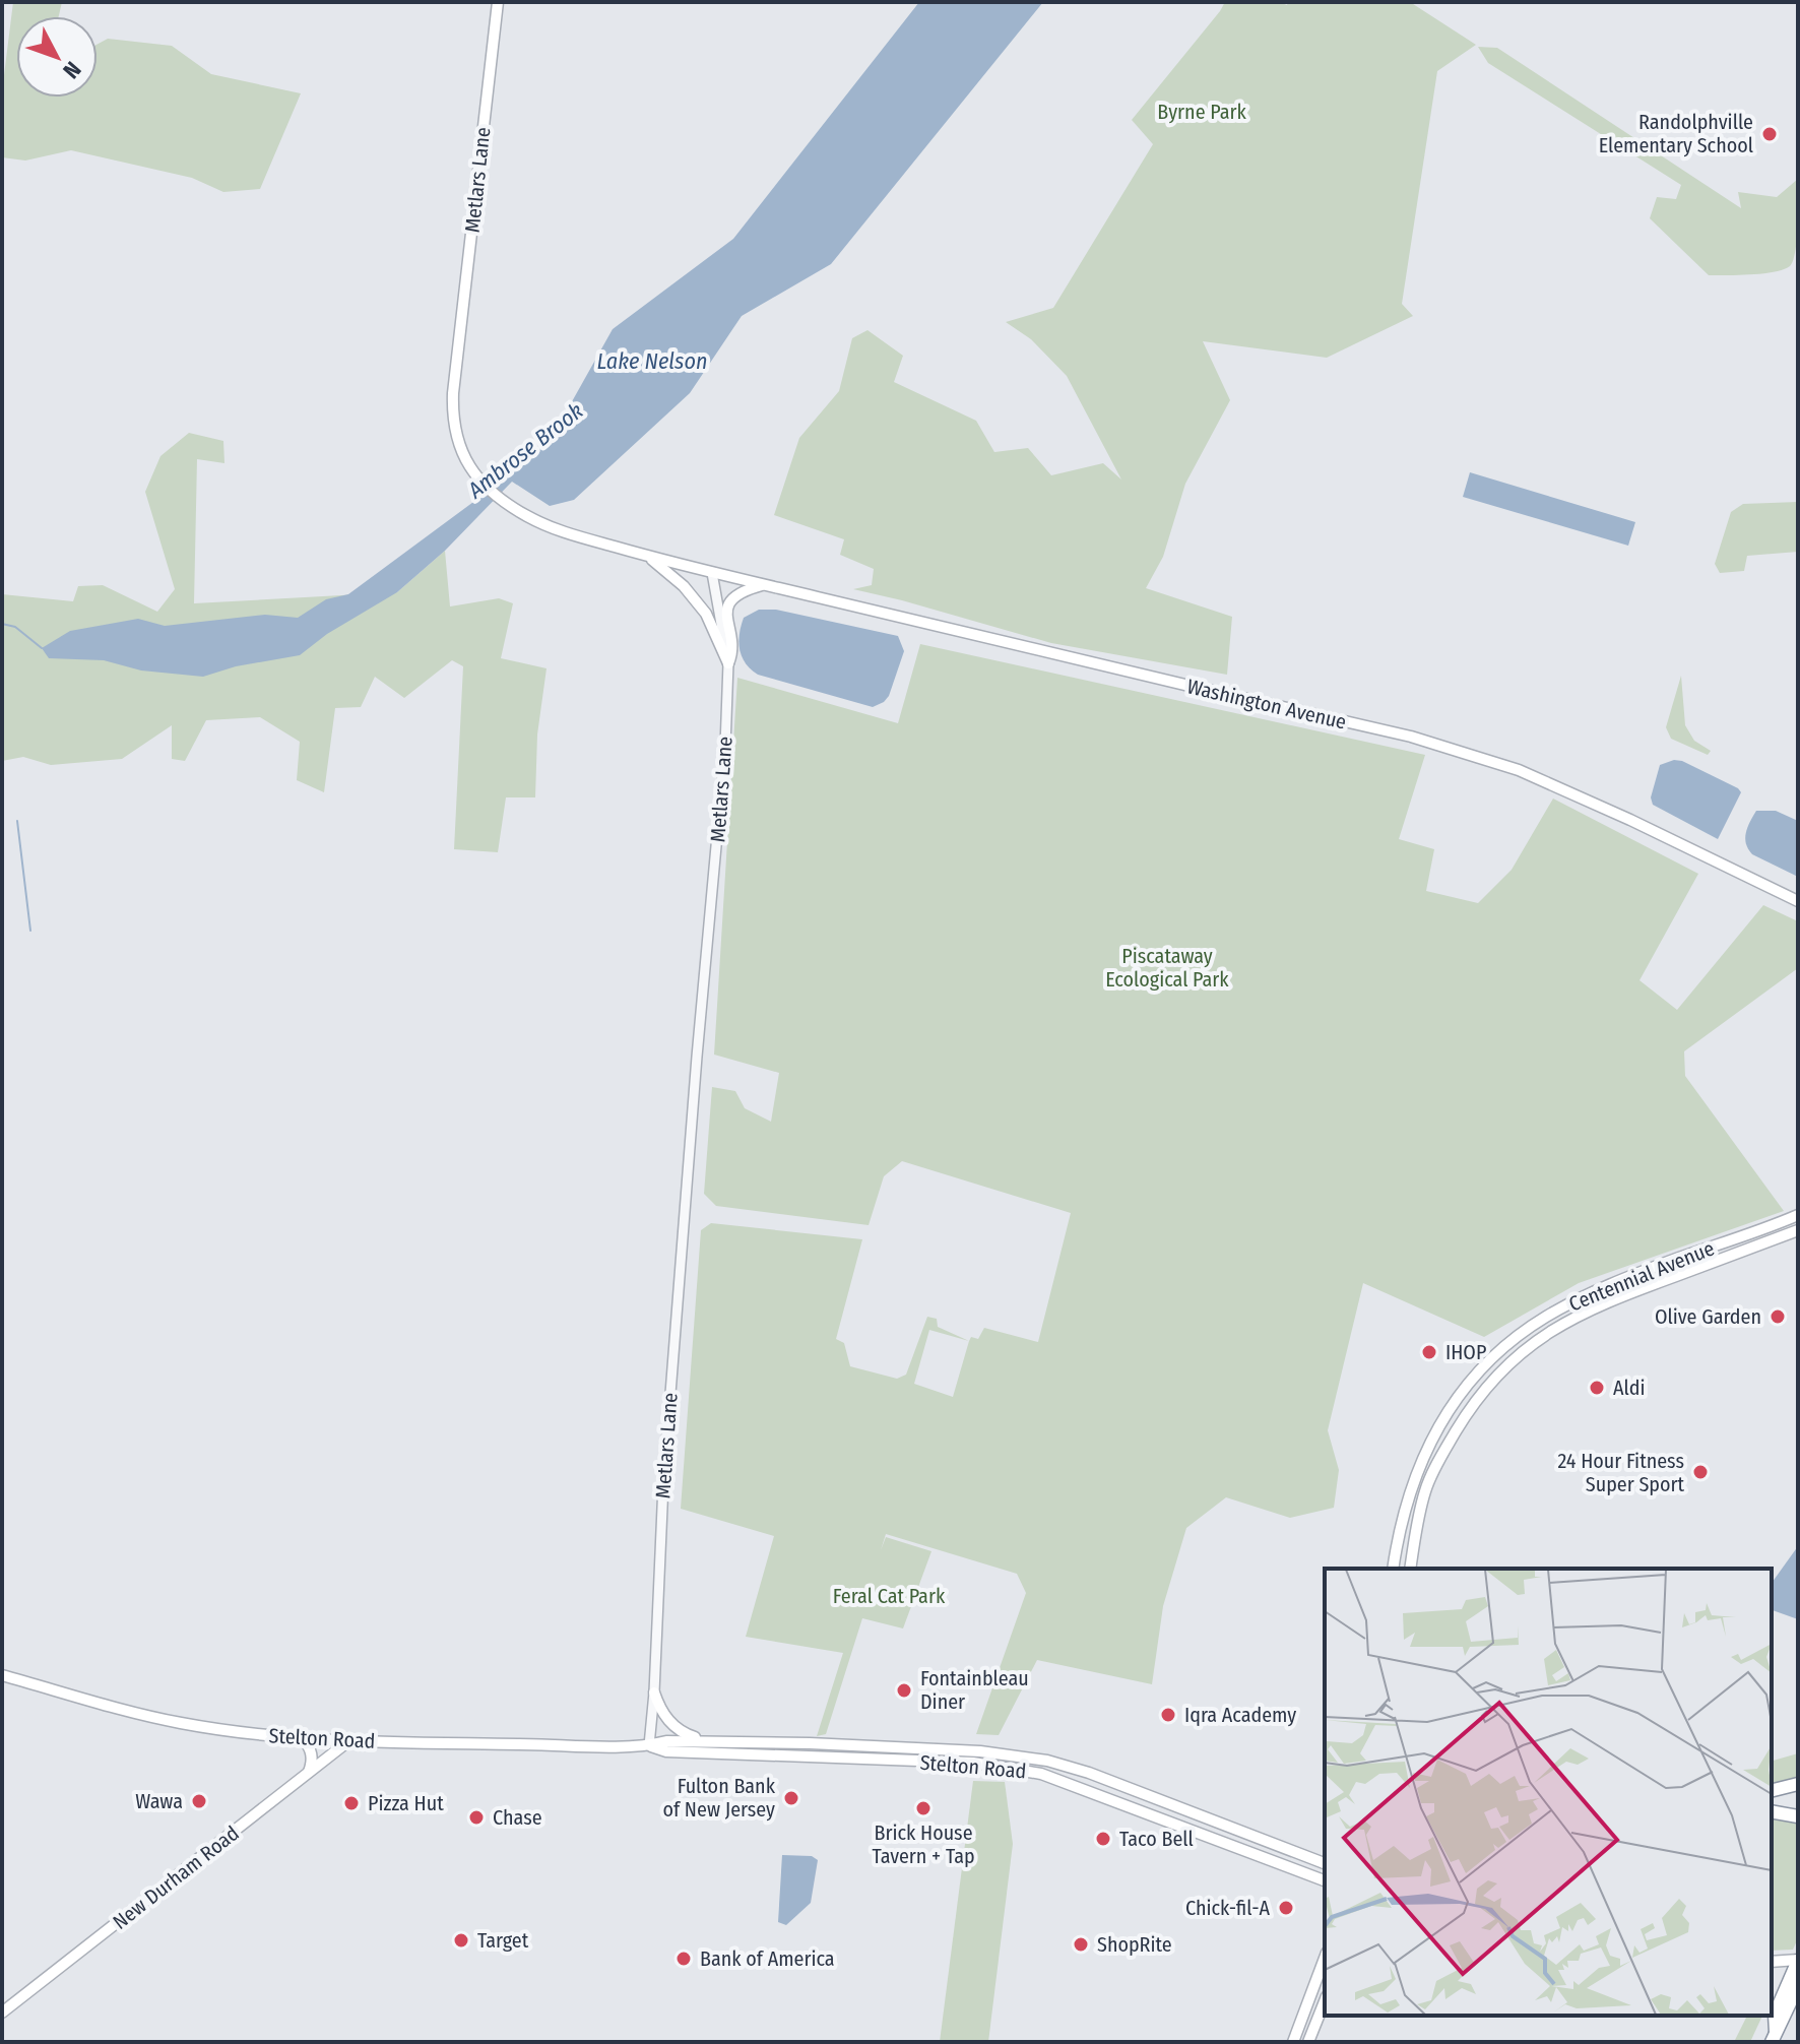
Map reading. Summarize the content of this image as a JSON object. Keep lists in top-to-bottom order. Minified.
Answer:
{"streets":{"main road":["Metlars Lane","Washington Avenue","Centennial Avenue","Stelton Road","New Durham Road"]},"crossings":[["Metlars Lane","Washington Avenue"],["Metlars Lane","Stelton Road"],["Stelton Road","New Durham Road"]],"water":["Lake Nelson","Ambrose Brook"],"parks":["Byrne Park","Piscataway Ecological Park","Feral Cat Park"],"places":["Randolphville Elementary School","Olive Garden","IHOP","Aldi","24 Hour Fitness Super Sport","Fontainbleau Diner","Iqra Academy","Fulton Bank of New Jersey","Wawa","Pizza Hut","Brick House Tavern + Tap","Chase","Taco Bell","Chick-fil-A","Target","ShopRite","Bank of America"],"north":"bottom right"}
